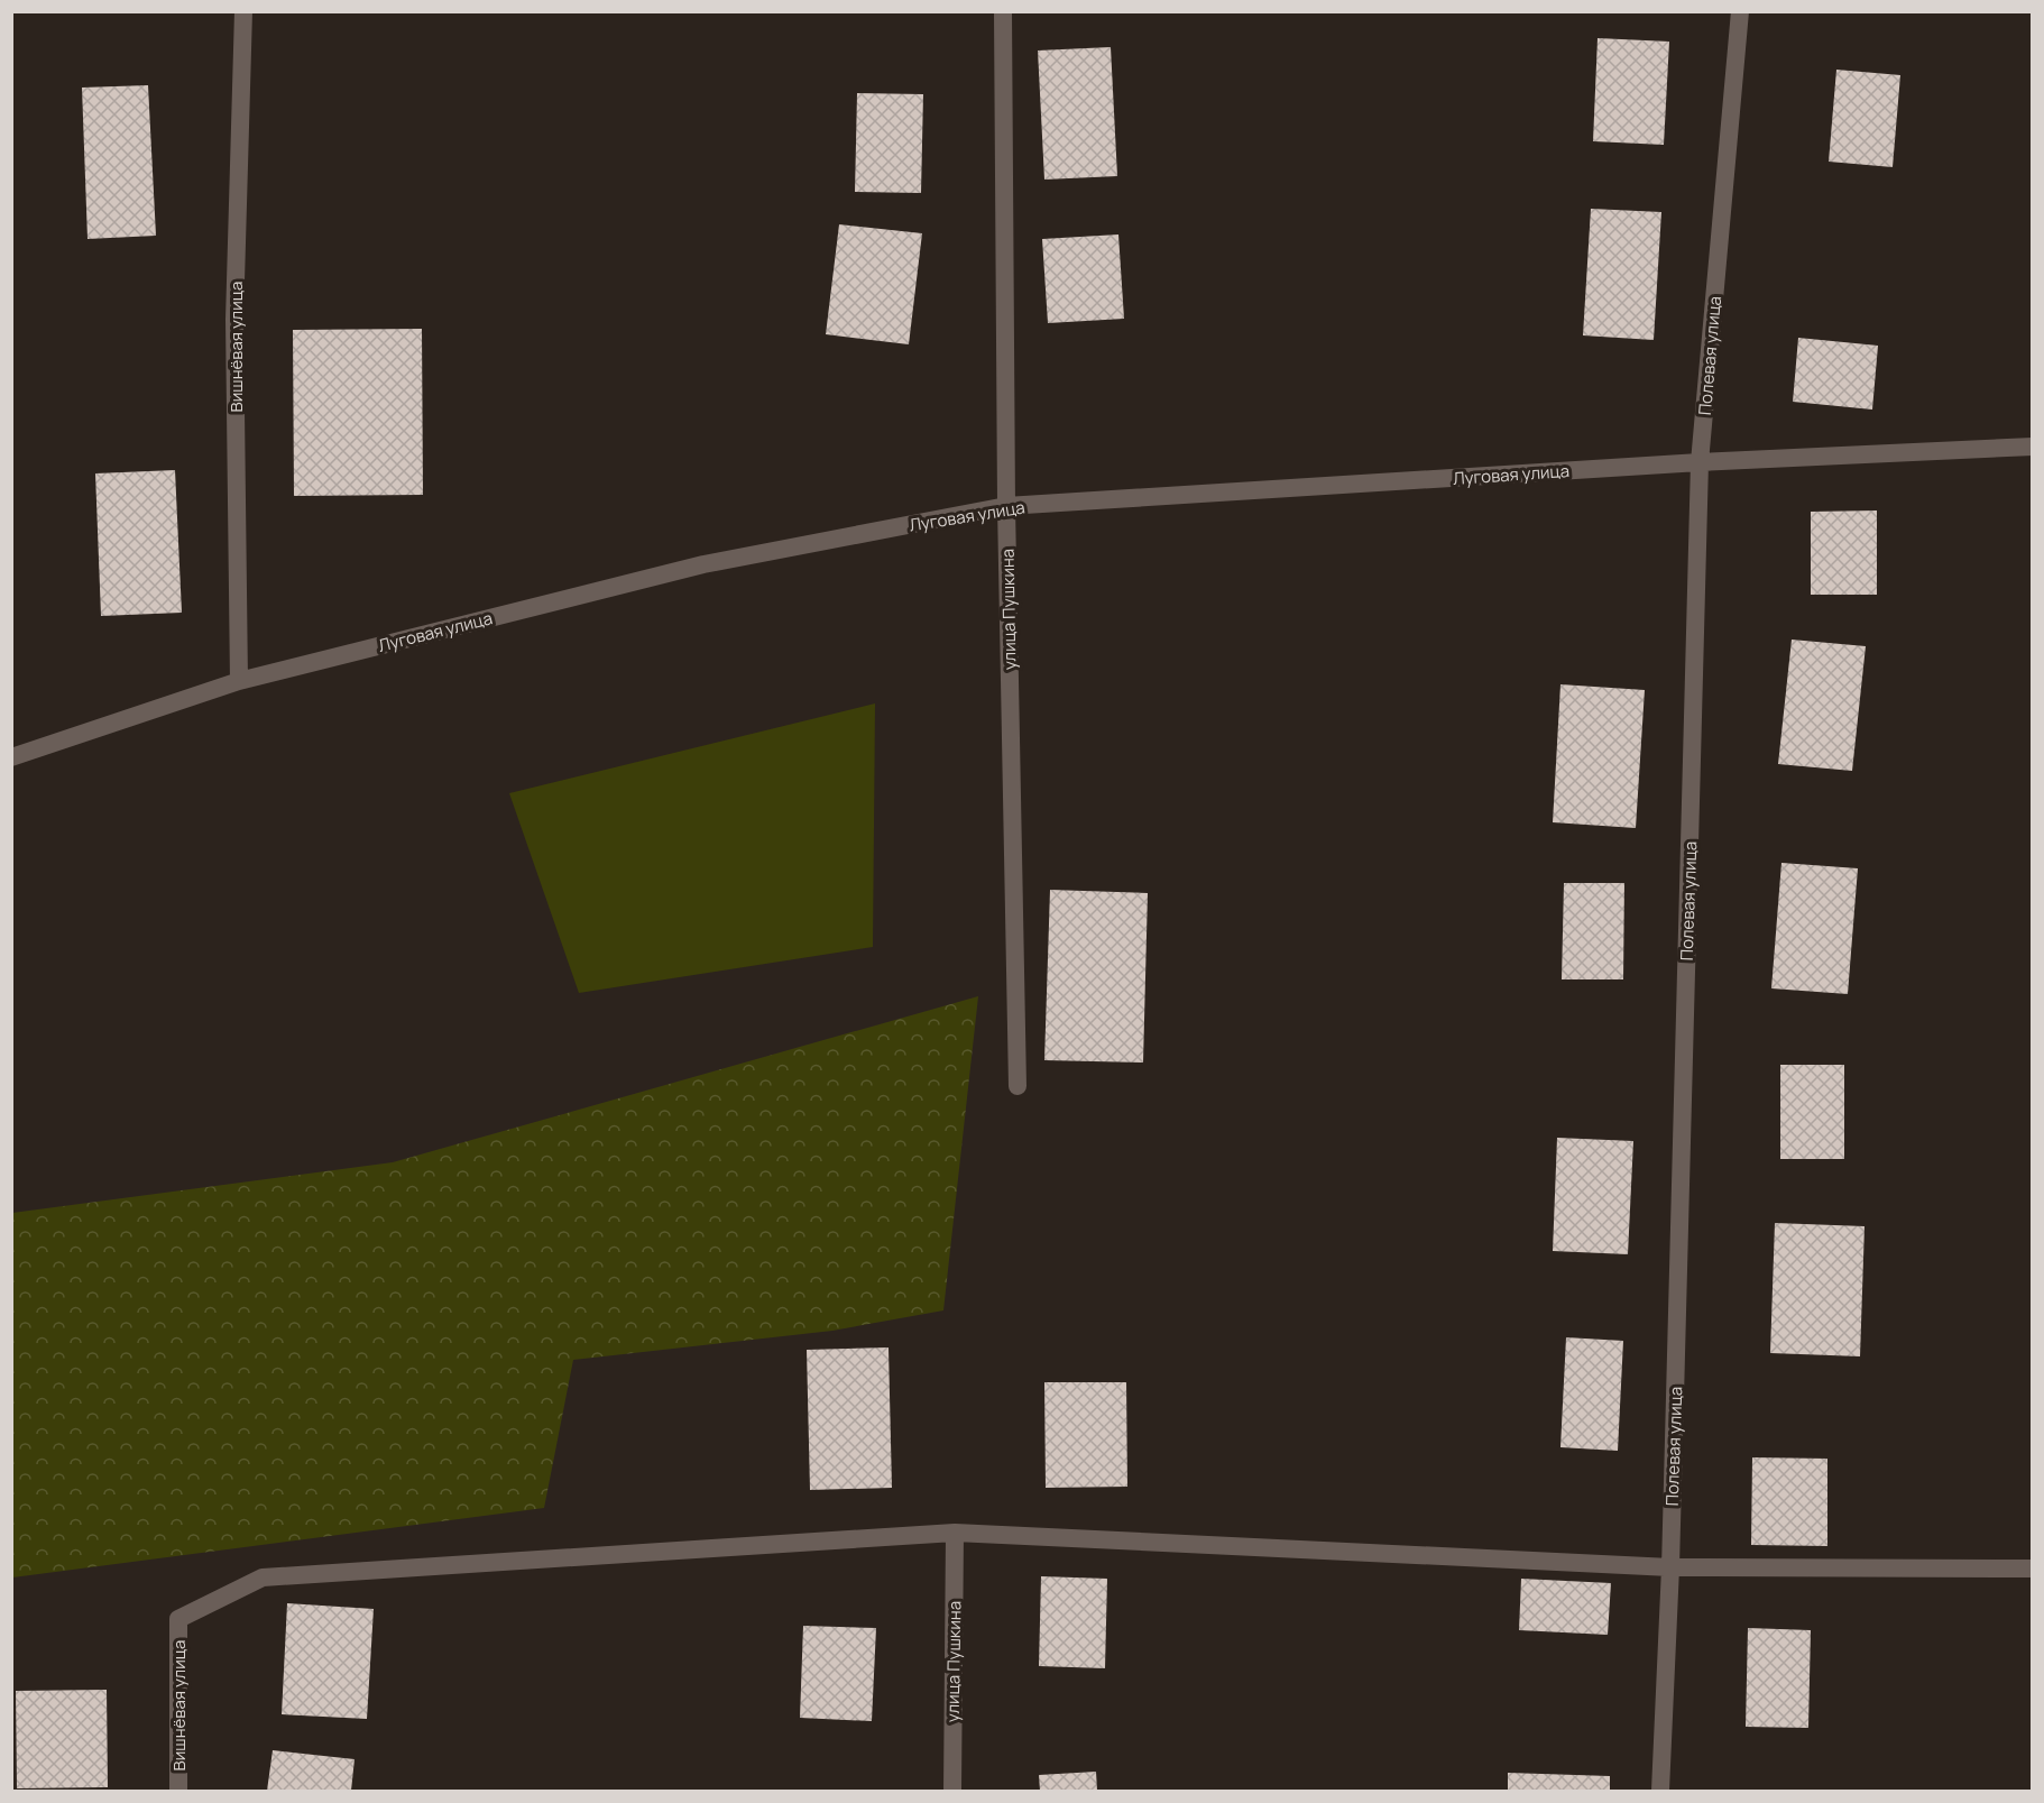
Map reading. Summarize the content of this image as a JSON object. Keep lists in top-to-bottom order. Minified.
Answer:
{"streets":{"street":["Вишнёвая улица","Полевая улица","Луговая улица","улица Пушкина"]},"crossings":[["Вишнёвая улица","Луговая улица"],["Вишнёвая улица","улица Пушкина"],["Полевая улица","Луговая улица"],["Луговая улица","улица Пушкина"]]}
